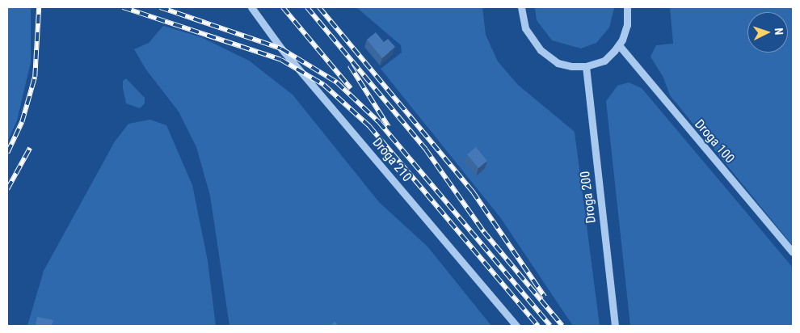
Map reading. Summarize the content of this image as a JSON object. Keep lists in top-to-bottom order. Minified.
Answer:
{"streets":{"lane":["Droga 100","Droga 210","Droga 200"]},"north":"right"}
